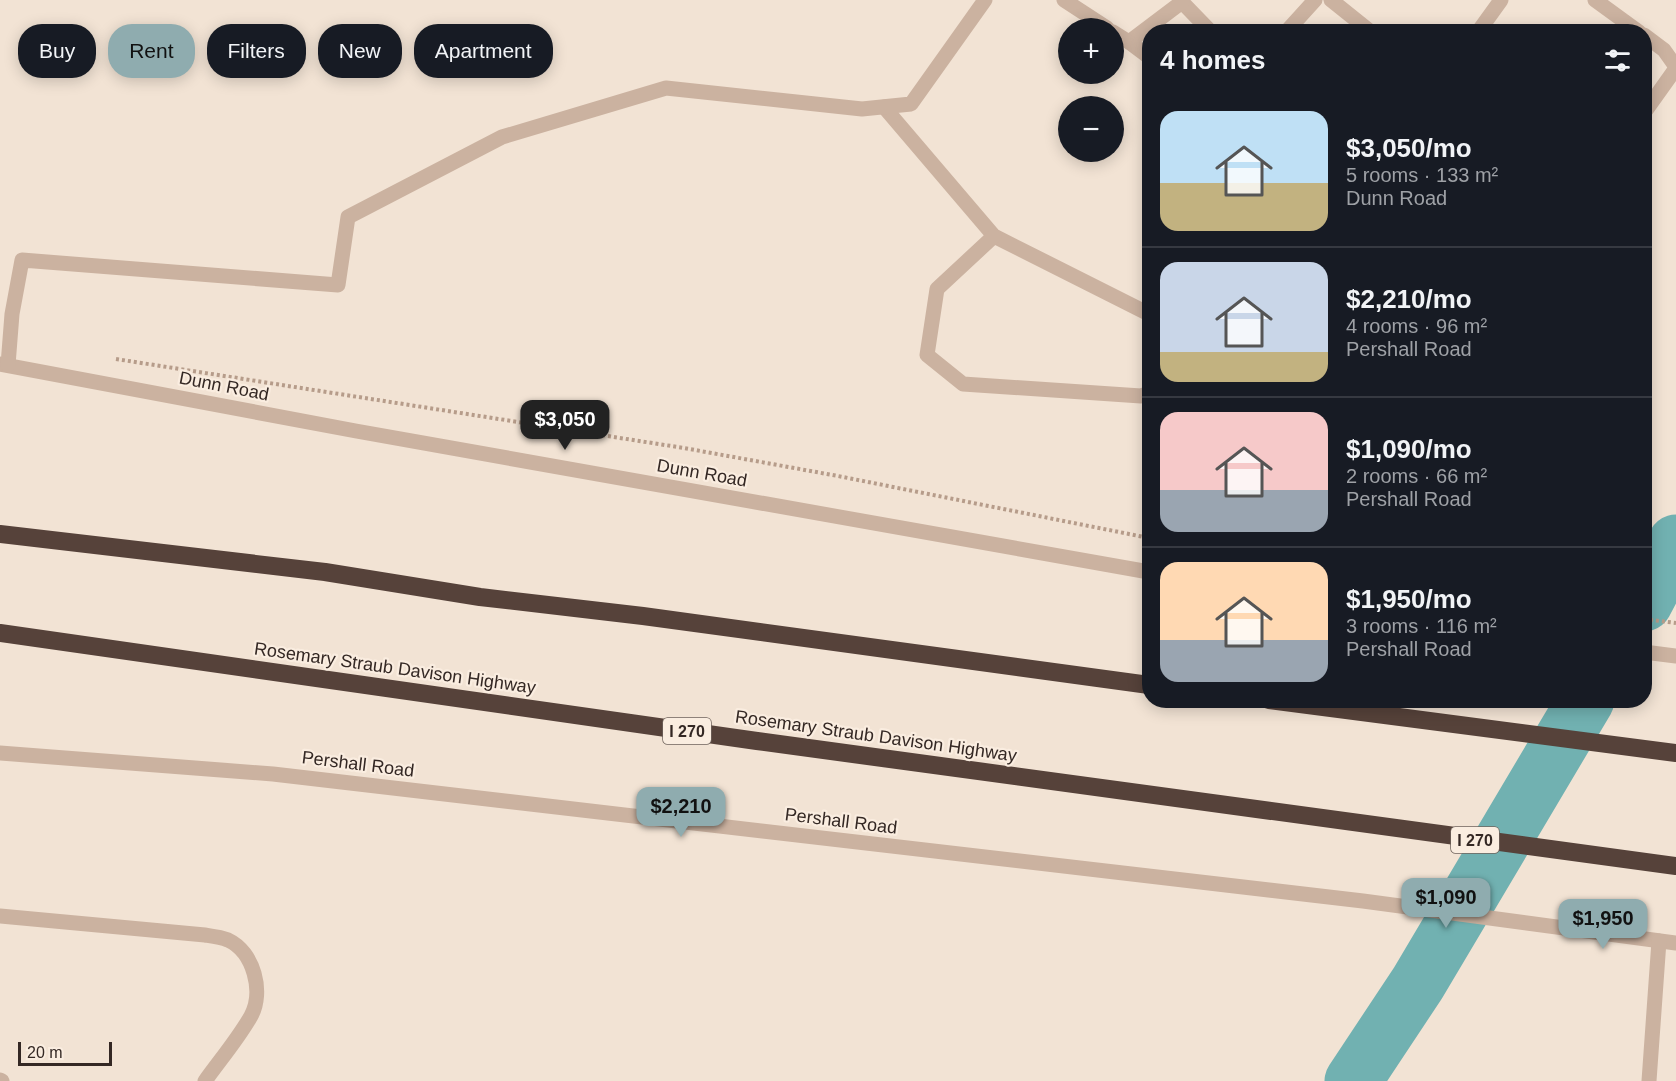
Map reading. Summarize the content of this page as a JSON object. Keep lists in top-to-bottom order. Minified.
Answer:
{"streets":{"highway":["Rosemary Straub Davison Highway","I 270"],"street":["Dunn Road","Pershall Road"]},"scale_bar":"20 m","page":{"map_buttons":["+","−"],"chip":["Buy","Rent","Filters","New","Apartment"],"heading":"4 homes","list":[{"name":"$3,050/mo","note":"5 rooms · 133 m² · Dunn Road"},{"name":"$2,210/mo","note":"4 rooms · 96 m² · Pershall Road"},{"name":"$1,090/mo","note":"2 rooms · 66 m² · Pershall Road"},{"name":"$1,950/mo","note":"3 rooms · 116 m² · Pershall Road"}],"price":["$3,050","$2,210","$1,090","$1,950"],"scale":"20 m"}}
